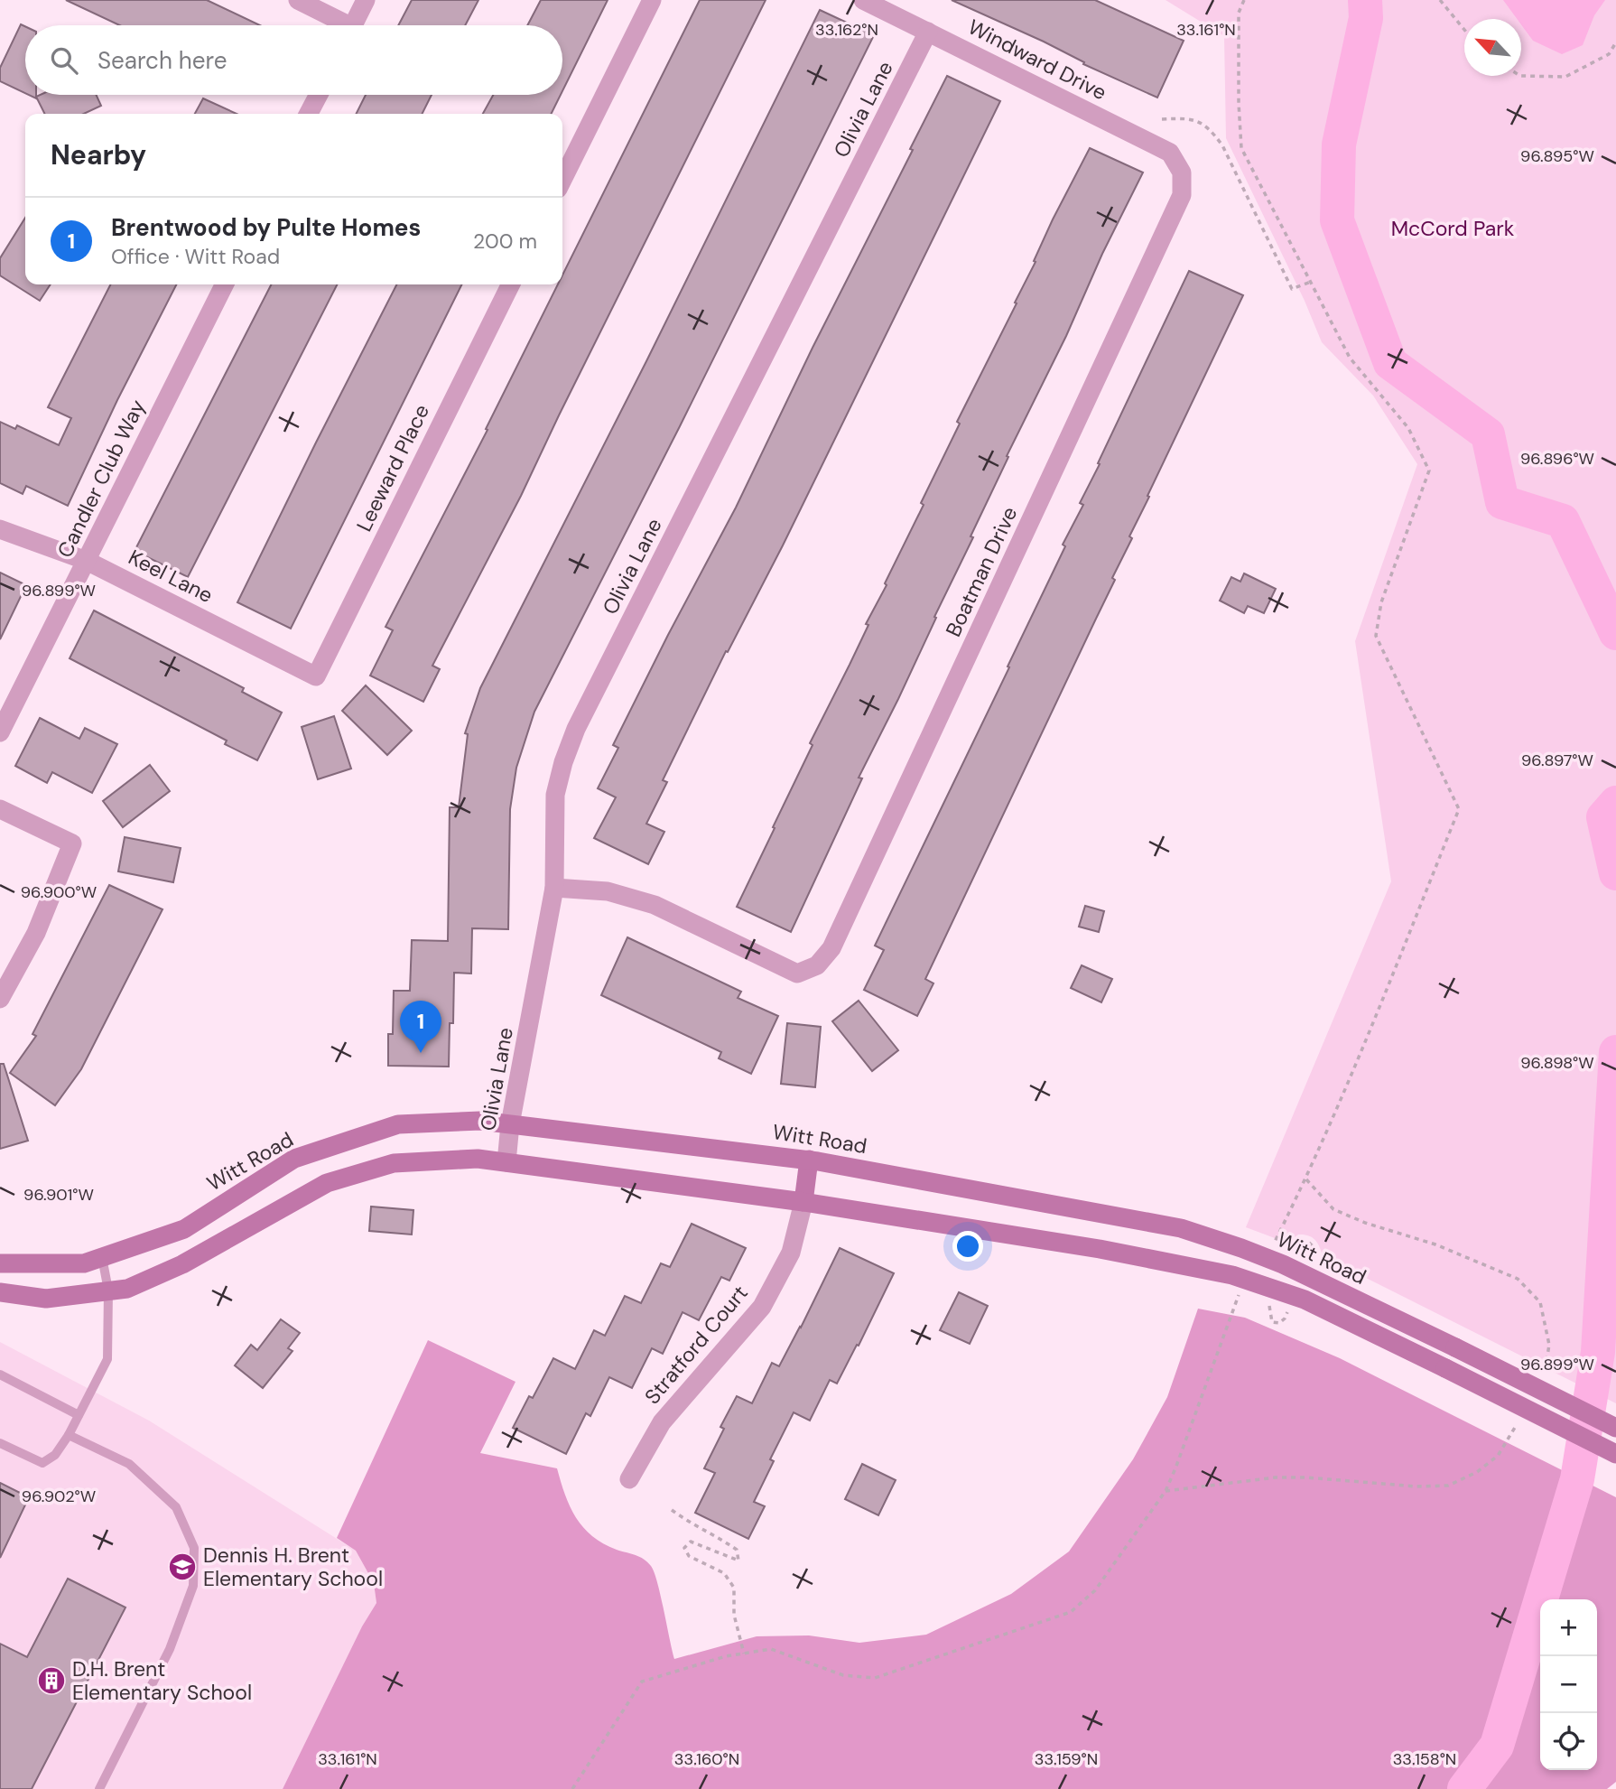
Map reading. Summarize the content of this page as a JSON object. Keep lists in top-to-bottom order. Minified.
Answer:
{"streets":{"street":["Windward Drive","Olivia Lane","Leeward Place","Candler Club Way","Boatman Drive","Keel Lane","Witt Road","Stratford Court"]},"crossings":[["Windward Drive","Olivia Lane"],["Windward Drive","Boatman Drive"],["Olivia Lane","Boatman Drive"],["Olivia Lane","Witt Road"],["Leeward Place","Keel Lane"],["Candler Club Way","Keel Lane"]],"parks":["McCord Park"],"places":{"school or university":["Dennis H. Brent Elementary School"],"building":["D.H. Brent Elementary School"]},"north":"top left","page":{"search":"Search here","heading":"Nearby","list":[{"mark":"1","name":"Brentwood by Pulte Homes","note":"Office · Witt Road","value":"200 m"}],"pins":"1","map_buttons":["+","−"]},"coordinates":["33.162°N","33.161°N","96.895°W","96.896°W","96.899°W","96.897°W","96.900°W","96.898°W","96.901°W","96.902°W","33.160°N","33.159°N","33.158°N"]}
